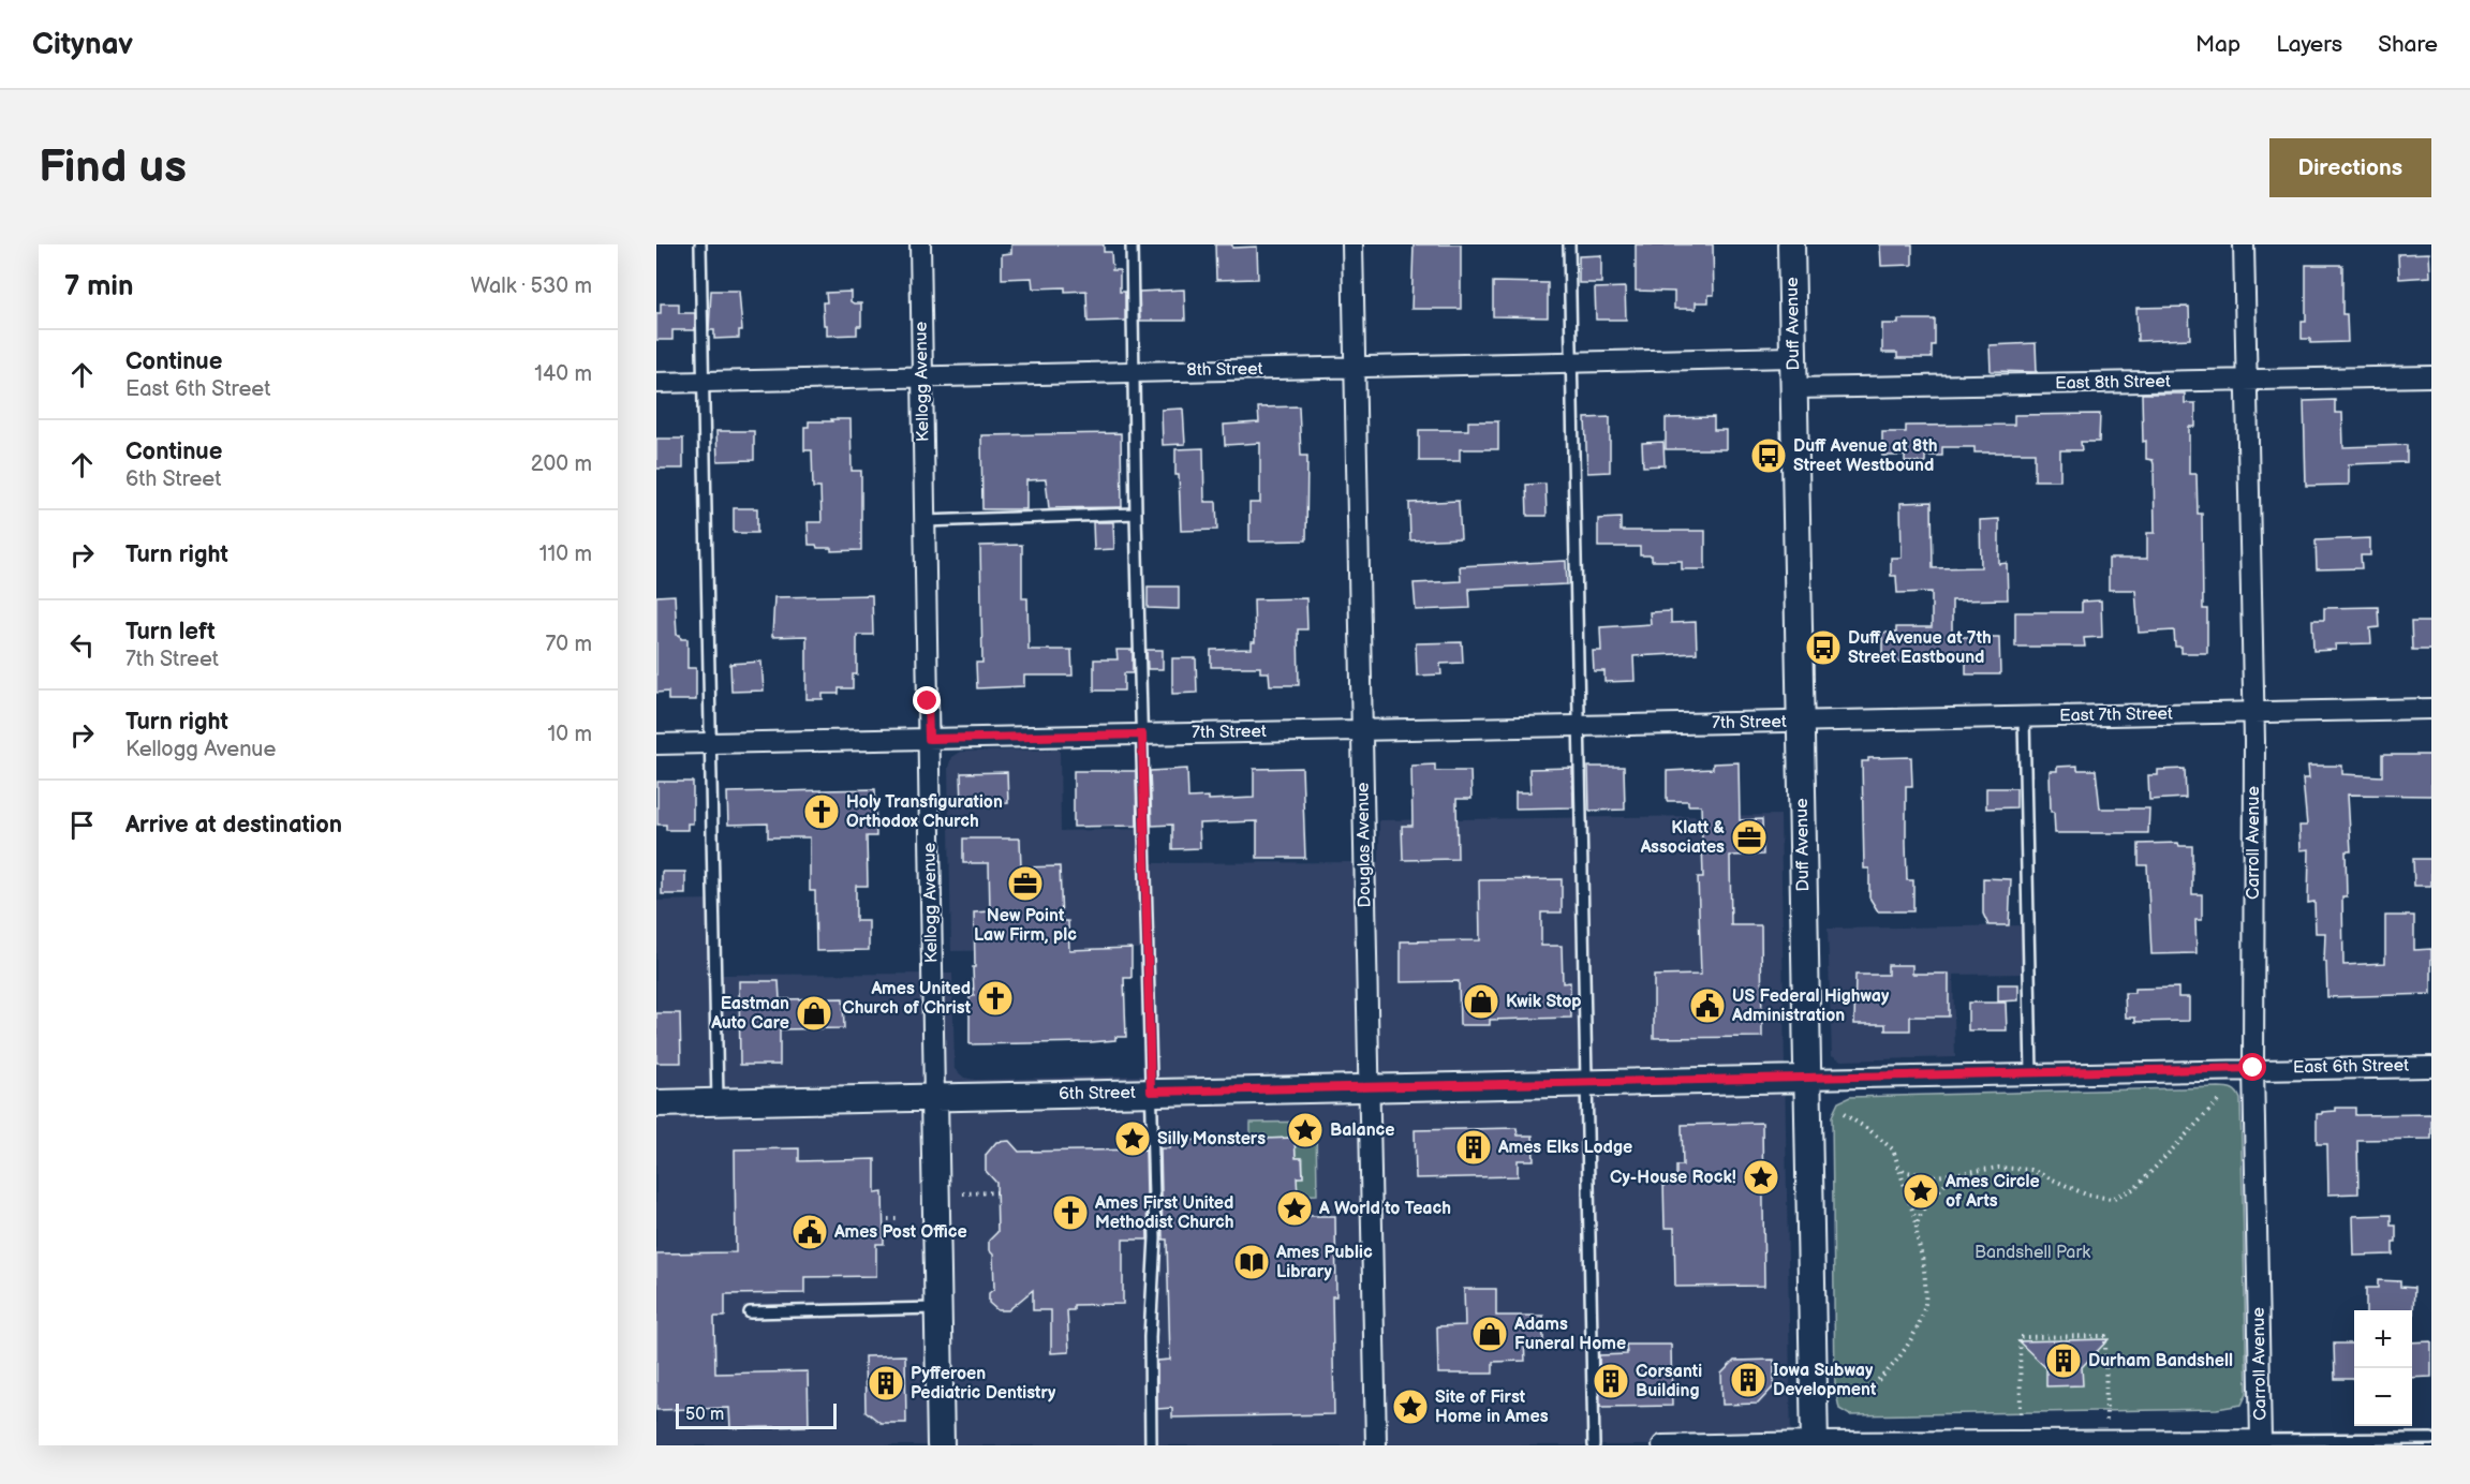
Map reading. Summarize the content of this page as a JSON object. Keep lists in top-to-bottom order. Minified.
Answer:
{"streets":{"main road":["Duff Avenue","Kellogg Avenue","6th Street"],"street":["8th Street","East 8th Street","East 7th Street","7th Street","Carroll Avenue","Douglas Avenue","East 6th Street"]},"crossings":[["Duff Avenue","8th Street"],["Duff Avenue","East 8th Street"],["Duff Avenue","East 7th Street"],["Duff Avenue","7th Street"],["Duff Avenue","East 6th Street"],["Duff Avenue","6th Street"],["8th Street","Kellogg Avenue"],["8th Street","Douglas Avenue"],["Kellogg Avenue","7th Street"],["Kellogg Avenue","6th Street"],["East 8th Street","Carroll Avenue"],["East 7th Street","7th Street"],["East 7th Street","Carroll Avenue"],["7th Street","Douglas Avenue"],["Carroll Avenue","East 6th Street"],["Douglas Avenue","6th Street"],["East 6th Street","6th Street"]],"parks":["Bandshell Park"],"places":{"bus stop":["Duff Avenue at 8th Street Westbound","Duff Avenue at 7th Street Eastbound"],"church":["Holy Transfiguration Orthodox Church","Ames United Church of Christ","Ames First United Methodist Church"],"office":["Klatt & Associates","New Point Law Firm, plc"],"shop":["Kwik Stop","Eastman Auto Care","Adams Funeral Home"],"public building":["US Federal Highway Administration","Ames Post Office"],"place":["Balance","Silly Monsters","Cy-House Rock!","Ames Circle of Arts","A World to Teach","Site of First Home in Ames"],"building":["Ames Elks Lodge","Durham Bandshell","Iowa Subway Development","Corsanti Building","Pyfferoen Pediatric Dentistry"],"library":["Ames Public Library"]},"scale_bar":"50 m","page":{"header":"Citynav","nav":["Map","Layers","Share"],"buttons":"Directions","title":"Find us","heading":["7 min","Walk · 530 m"],"list":[["Continue","East 6th Street","140 m"],["Continue","6th Street","200 m"],["Turn right","110 m"],["Turn left","7th Street","70 m"],["Turn right","Kellogg Avenue","10 m"],"Arrive at destination"],"map_buttons":["+","−"],"scale":"50 m"}}
